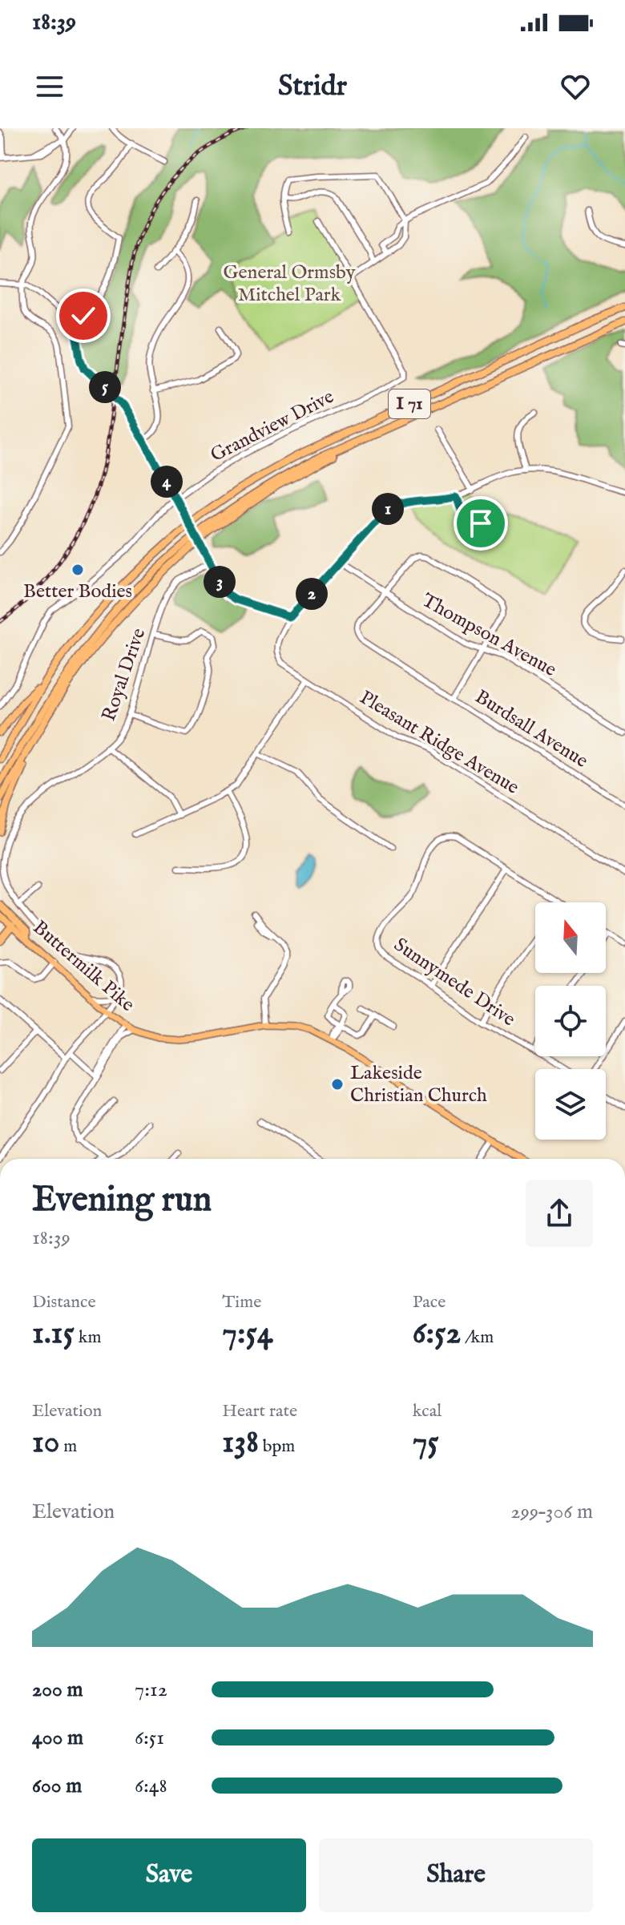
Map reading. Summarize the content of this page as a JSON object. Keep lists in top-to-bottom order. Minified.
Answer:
{"streets":{"highway":["I 71"],"main road":["Buttermilk Pike"],"street":["Grandview Drive","Thompson Avenue","Royal Drive","Burdsall Avenue","Pleasant Ridge Avenue","Sunnymede Drive"]},"crossings":[["Thompson Avenue","Burdsall Avenue"]],"parks":["General Ormsby Mitchel Park"],"places":["Better Bodies","Lakeside Christian Church"],"north":"top","page":{"status":"18:39","header":"Stridr","pins":["5","4","1","3","2"],"heading":["Evening run","18:39"],"stats":[["Distance","1.15 km"],["Time","7:54"],["Pace","6:52 /km"],["Elevation","10 m"],["Heart rate","138 bpm"],["kcal","75"]],"chart":["Elevation","299–306 m"],"list":[{"name":"200 m","note":"7:12"},{"name":"400 m","note":"6:51"},{"name":"600 m","note":"6:48"}],"buttons":["Save","Share"]}}
